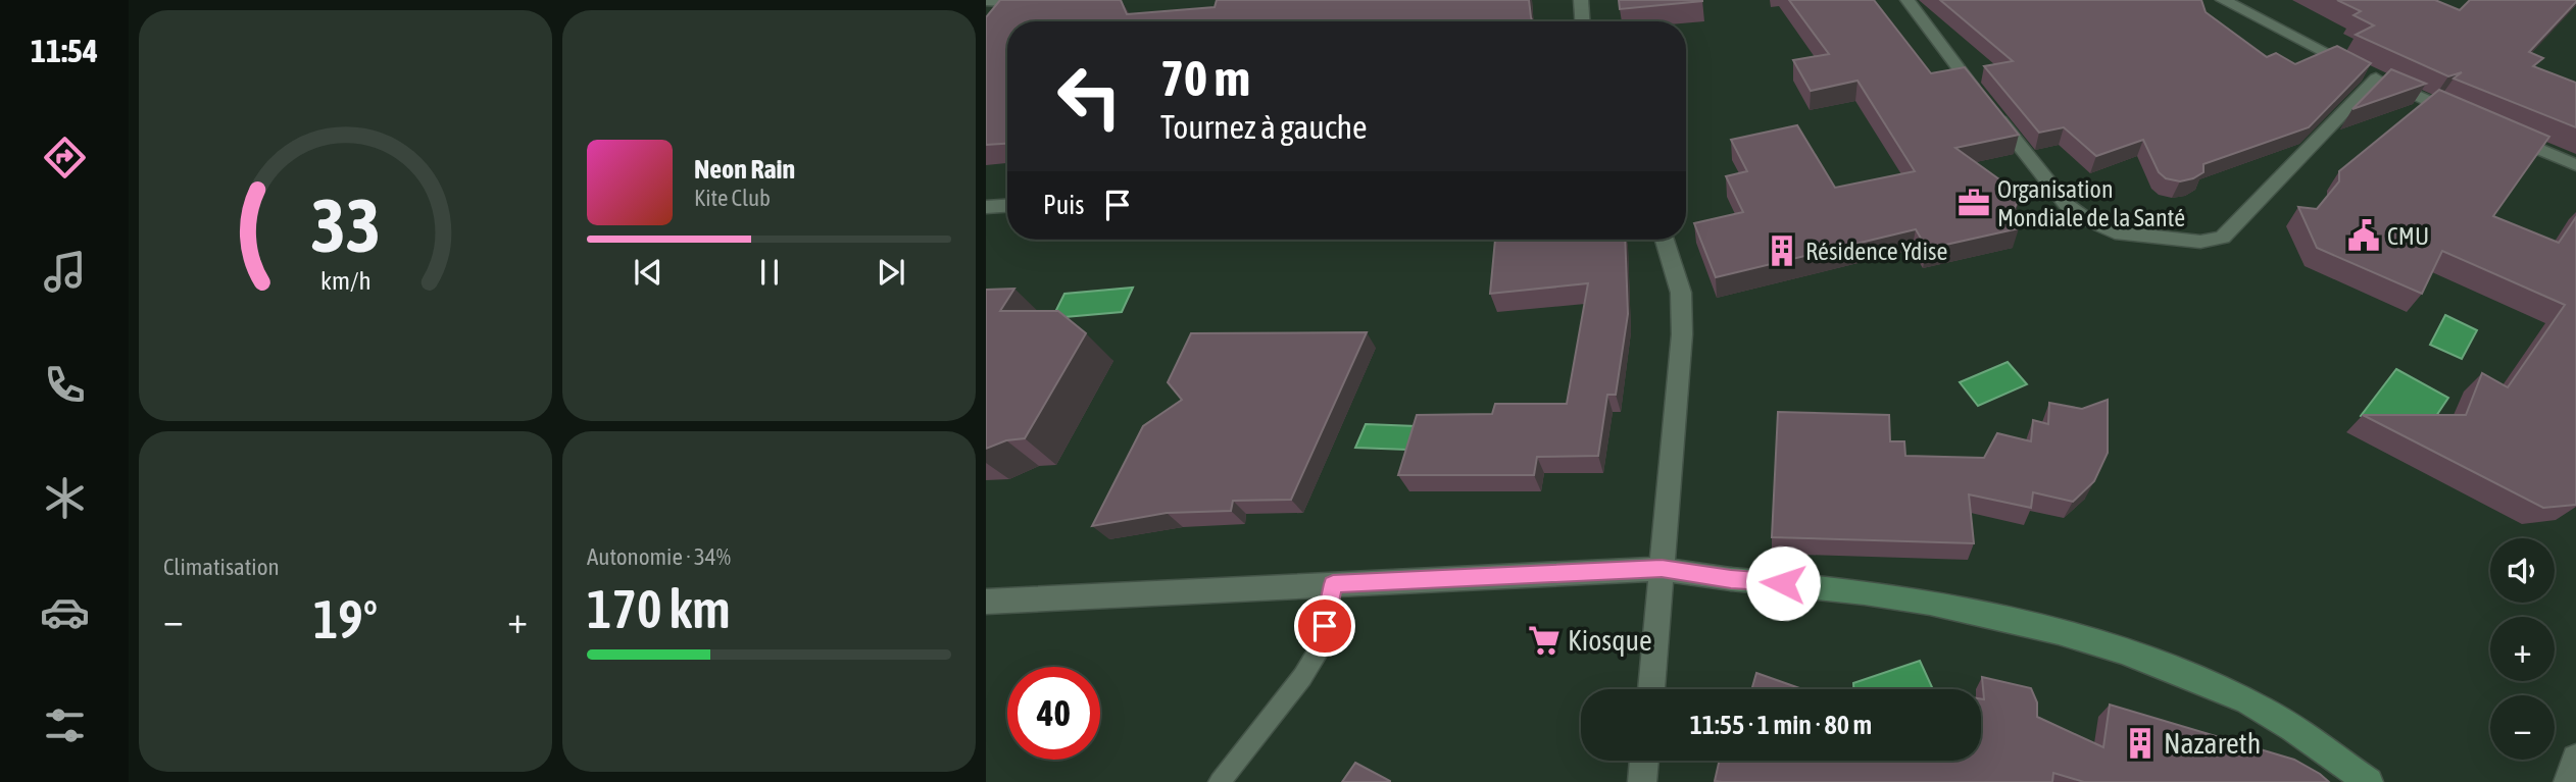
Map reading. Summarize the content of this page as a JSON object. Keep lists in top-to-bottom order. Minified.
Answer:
{"places":{"office":["Organisation Mondiale de la Santé"],"public building":["CMU"],"building":["Résidence Ydise","Nazareth"],"supermarket":["Kiosque"]},"page":{"tabs":"11:54","turn":["70 m","Tournez à gauche"],"song":["Neon Rain","Kite Club"],"then":"Puis","tile":["Climatisation",["Autonomie · 34%","170 km"]],"map_buttons":["+","−"],"heat":["−","19°","+"],"limit":"40","trip":"11:55 · 1 min · 80 m","gauge":["33","km/h"]}}
